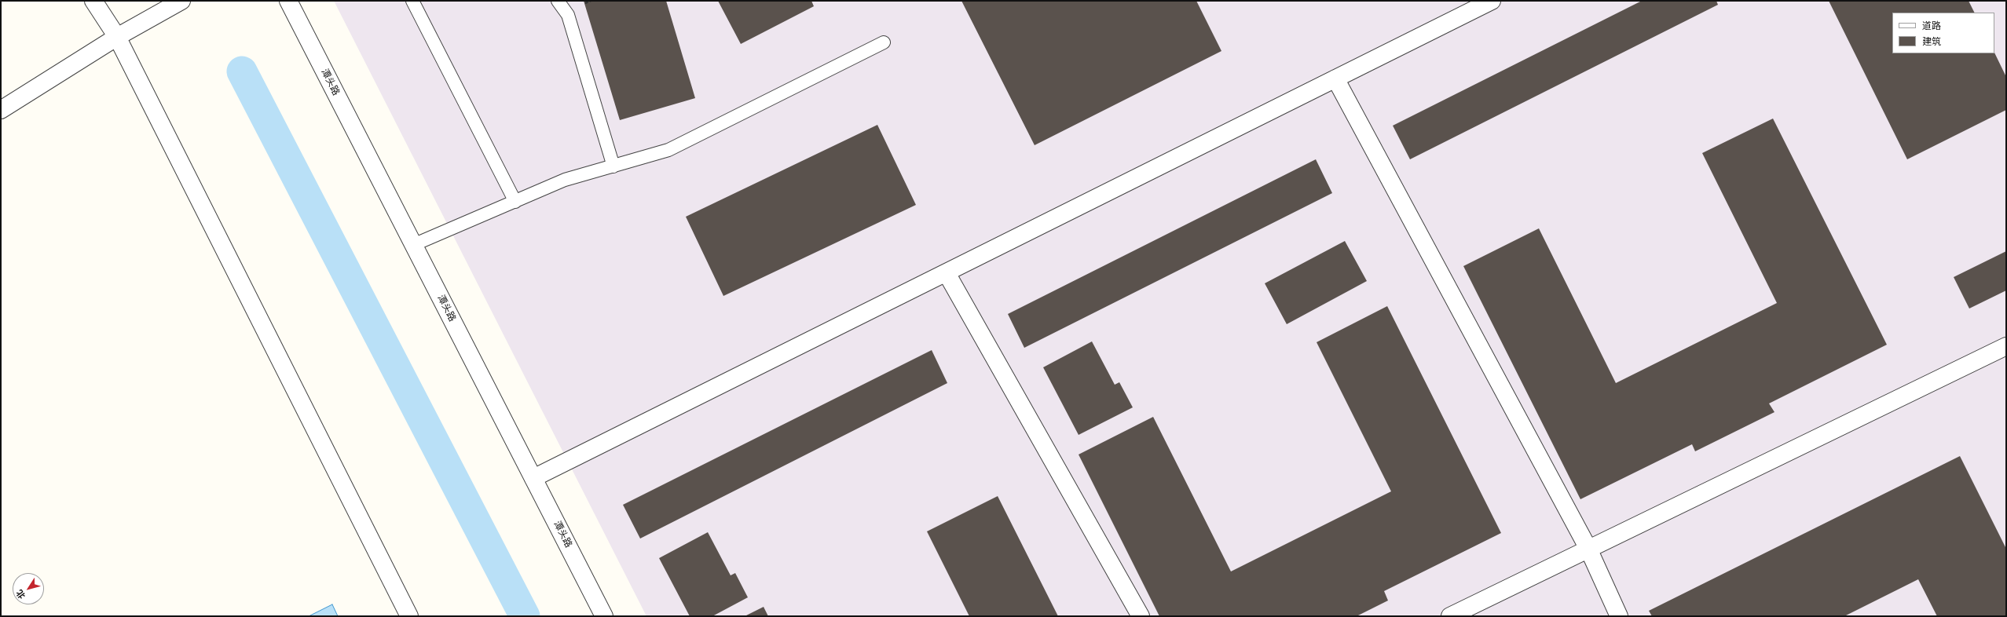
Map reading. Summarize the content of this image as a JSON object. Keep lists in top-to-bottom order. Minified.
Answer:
{"streets":{"street":["潭头路"]},"legend":["道路","建筑"],"north":"bottom left"}
